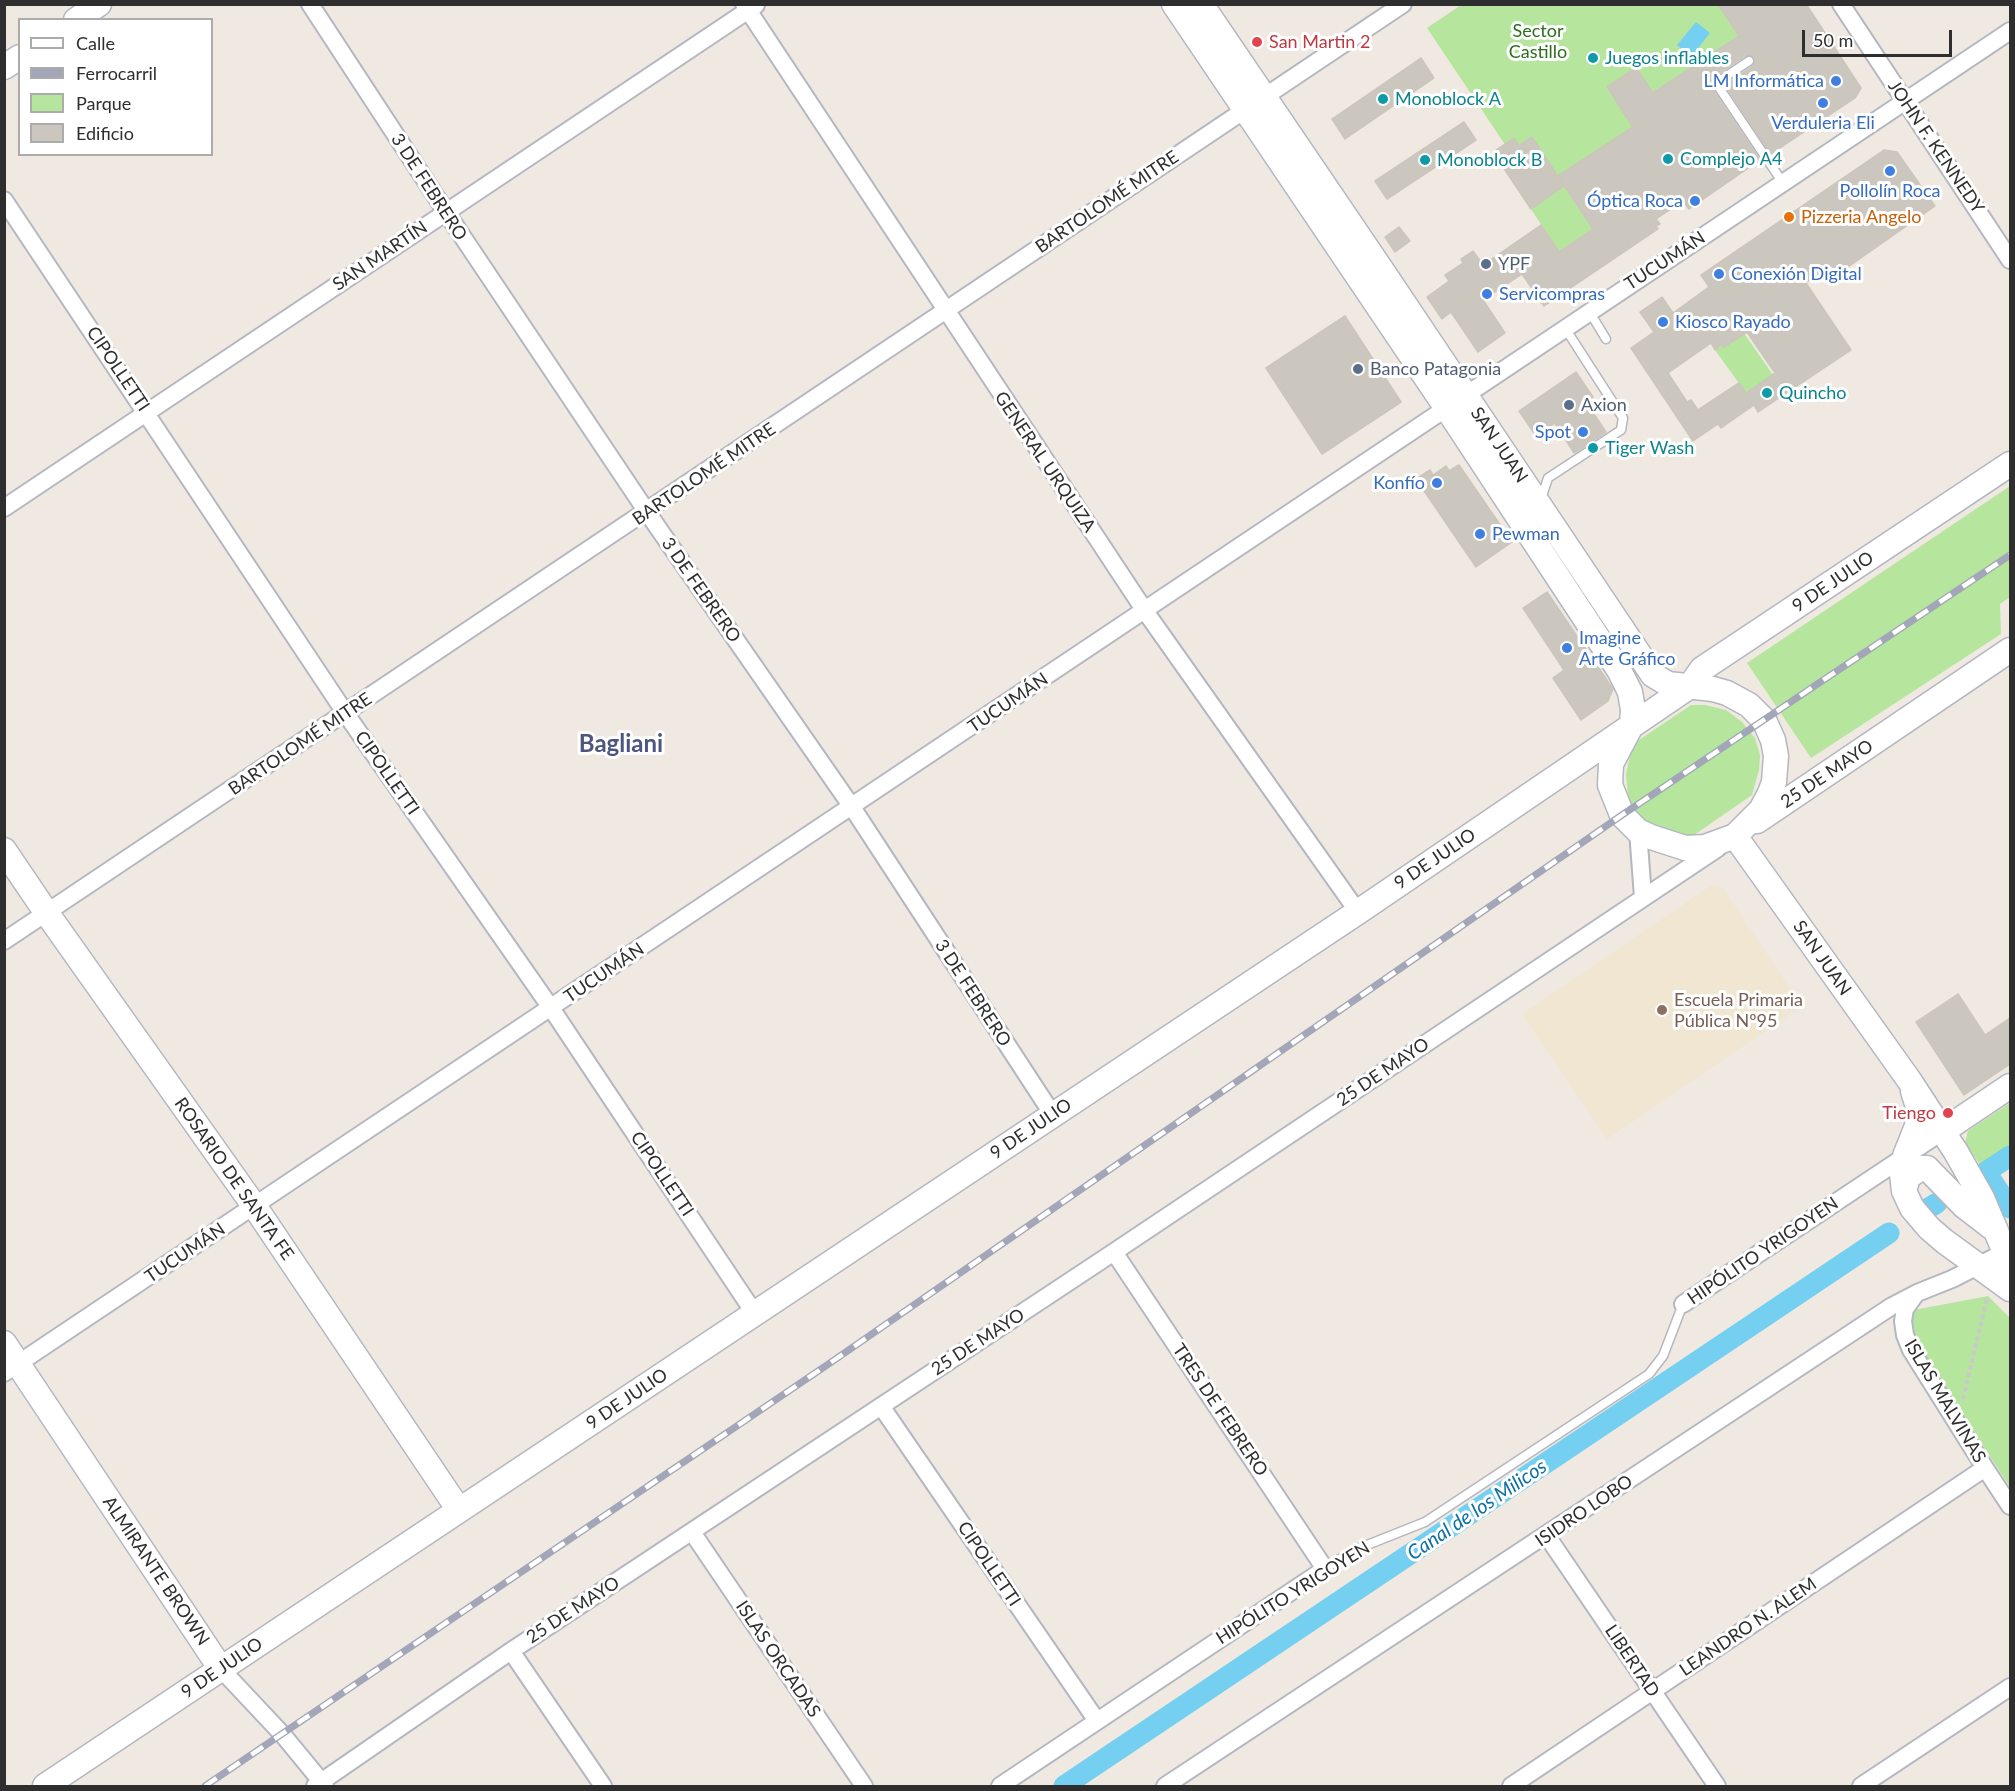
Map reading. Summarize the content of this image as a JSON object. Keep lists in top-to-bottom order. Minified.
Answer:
{"streets":{"main road":["SAN JUAN","9 DE JULIO","25 DE MAYO","ROSARIO DE SANTA FE","HIPÓLITO YRIGOYEN","ALMIRANTE BROWN"],"street":["JOHN F. KENNEDY","3 DE FEBRERO","BARTOLOMÉ MITRE","SAN MARTÍN","TUCUMÁN","CIPOLLETTI","GENERAL URQUIZA","ISLAS MALVINAS","TRES DE FEBRERO","ISIDRO LOBO","LEANDRO N. ALEM","ISLAS ORCADAS","LIBERTAD"]},"crossings":[["JOHN F. KENNEDY","TUCUMÁN"],["3 DE FEBRERO","BARTOLOMÉ MITRE"],["3 DE FEBRERO","SAN MARTÍN"],["3 DE FEBRERO","TUCUMÁN"],["3 DE FEBRERO","9 DE JULIO"],["BARTOLOMÉ MITRE","CIPOLLETTI"],["BARTOLOMÉ MITRE","SAN JUAN"],["BARTOLOMÉ MITRE","GENERAL URQUIZA"],["BARTOLOMÉ MITRE","ROSARIO DE SANTA FE"],["SAN MARTÍN","CIPOLLETTI"],["SAN MARTÍN","GENERAL URQUIZA"],["TUCUMÁN","CIPOLLETTI"],["TUCUMÁN","SAN JUAN"],["TUCUMÁN","GENERAL URQUIZA"],["TUCUMÁN","ROSARIO DE SANTA FE"],["TUCUMÁN","ALMIRANTE BROWN"],["CIPOLLETTI","9 DE JULIO"],["CIPOLLETTI","25 DE MAYO"],["CIPOLLETTI","HIPÓLITO YRIGOYEN"],["SAN JUAN","9 DE JULIO"],["SAN JUAN","25 DE MAYO"],["SAN JUAN","HIPÓLITO YRIGOYEN"],["SAN JUAN","ISIDRO LOBO"],["GENERAL URQUIZA","9 DE JULIO"],["9 DE JULIO","25 DE MAYO"],["9 DE JULIO","ROSARIO DE SANTA FE"],["9 DE JULIO","ALMIRANTE BROWN"],["25 DE MAYO","TRES DE FEBRERO"],["25 DE MAYO","ALMIRANTE BROWN"],["25 DE MAYO","ISLAS ORCADAS"],["HIPÓLITO YRIGOYEN","TRES DE FEBRERO"],["ISLAS MALVINAS","ISIDRO LOBO"],["ISLAS MALVINAS","LEANDRO N. ALEM"],["ISIDRO LOBO","LIBERTAD"],["LEANDRO N. ALEM","LIBERTAD"]],"districts":["Bagliani"],"water":["Canal de los Milicos"],"parks":["Sector Castillo"],"places":["San Martin 2","Juegos inflables","LM Informática","Monoblock A","Verduleria Eli","Complejo A4","Monoblock B","Pollolín Roca","Óptica Roca","Pizzeria Angelo","YPF","Conexión Digital","Servicompras","Kiosco Rayado","Banco Patagonia","Quincho","Axion","Spot","Tiger Wash","Konfío","Pewman","Imagine Arte Gráfico","Escuela Primaria Pública Nº95","Tiengo"],"legend":["Calle","Ferrocarril","Parque","Edificio"],"scale_bar":"50 m"}
